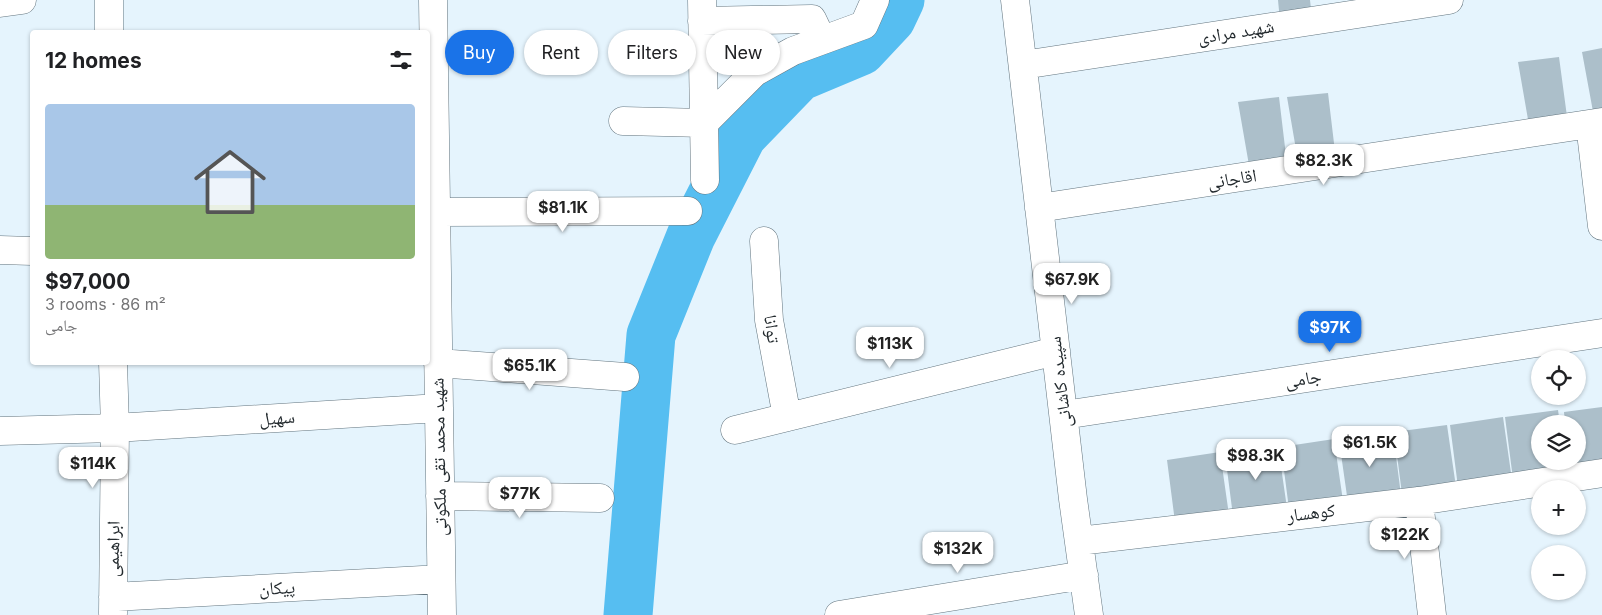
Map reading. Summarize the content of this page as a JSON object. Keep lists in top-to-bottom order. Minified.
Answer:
{"streets":{"street":["شهید مرادی","اقاجانی","توانا","جامی","سپیده کاشانی","سهیل","شهید محمد تقی ملکوتی","کوهسار","ابراهیمی","پیکان"]},"crossings":[["شهید مرادی","سپیده کاشانی"],["اقاجانی","سپیده کاشانی"],["جامی","سپیده کاشانی"],["سپیده کاشانی","کوهسار"],["سهیل","شهید محمد تقی ملکوتی"],["سهیل","ابراهیمی"],["شهید محمد تقی ملکوتی","پیکان"],["ابراهیمی","پیکان"]],"page":{"chip":["Buy","Rent","Filters","New"],"heading":"12 homes","list":[{"name":"$97,000","note":"3 rooms · 86 m² · جامی"}],"price":["$82.3K","$81.1K","$67.9K","$97K","$113K","$65.1K","$61.5K","$98.3K","$114K","$77K","$122K","$132K"],"map_buttons":["+","−"]}}
